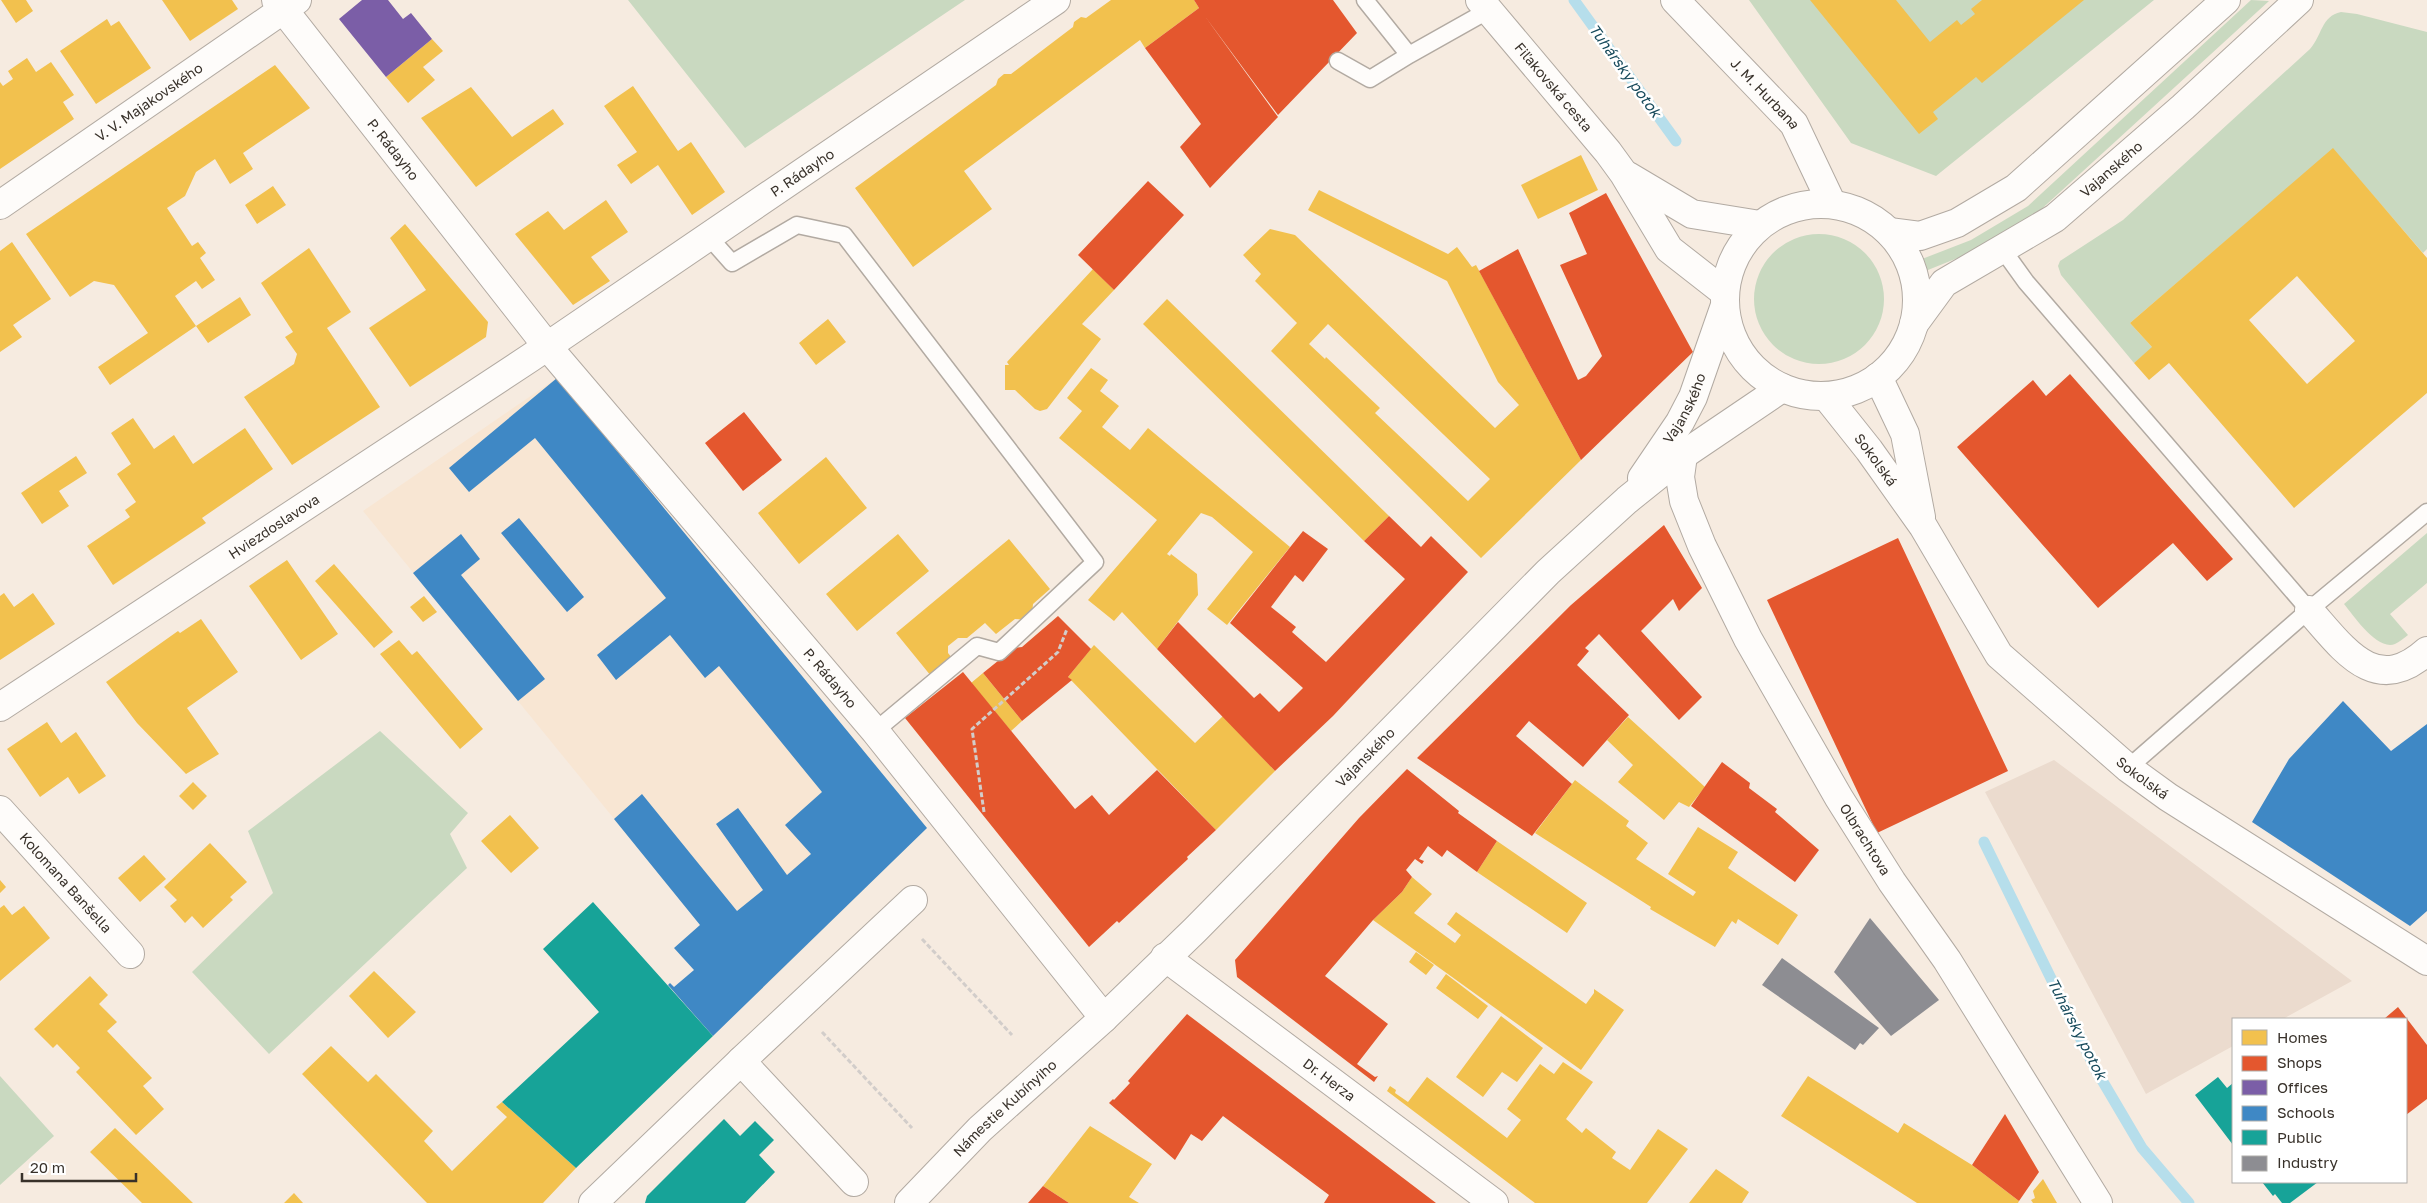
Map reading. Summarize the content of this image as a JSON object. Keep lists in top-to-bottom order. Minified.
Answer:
{"streets":{"street":["Fiľakovská cesta","J. M. Hurbana","V. V. Majakovského","P. Rádayho","Vajanského","Sokolská","Hviezdoslavova","Olbrachtova","Kolomana Banšella","Dr. Herza","Námestie Kubínyiho"]},"crossings":[["Fiľakovská cesta","Vajanského"],["J. M. Hurbana","Vajanského"],["V. V. Majakovského","P. Rádayho"],["P. Rádayho","Vajanského"],["P. Rádayho","Hviezdoslavova"],["P. Rádayho","Námestie Kubínyiho"],["Vajanského","Sokolská"],["Vajanského","Olbrachtova"],["Vajanského","Dr. Herza"],["Vajanského","Námestie Kubínyiho"]],"water":["Tuhársky potok"],"legend":["Homes","Shops","Offices","Schools","Public","Industry"],"scale_bar":"20 m"}
